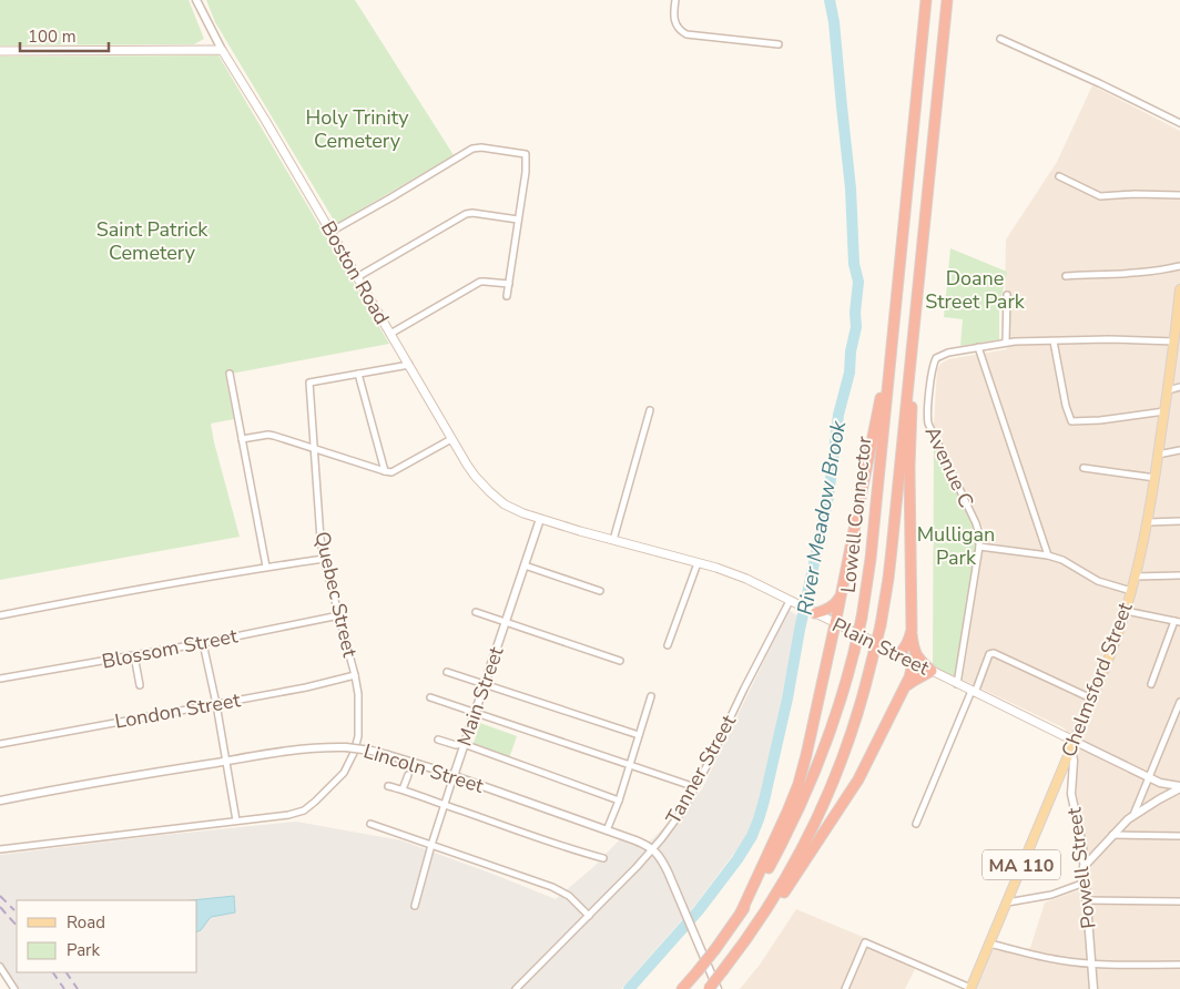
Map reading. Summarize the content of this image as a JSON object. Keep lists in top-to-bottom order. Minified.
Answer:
{"streets":{"highway":["Lowell Connector"],"main road":["Boston Road","Plain Street","Chelmsford Street","MA 110"],"street":["Avenue C","Quebec Street","Blossom Street","Main Street","London Street","Lincoln Street","Tanner Street","Powell Street"]},"crossings":[["Boston Road","Plain Street"],["Boston Road","Main Street"],["Avenue C","Plain Street"],["Quebec Street","Blossom Street"],["Quebec Street","London Street"],["Plain Street","Chelmsford Street"],["Plain Street","Main Street"],["Plain Street","Tanner Street"],["Plain Street","Powell Street"],["Chelmsford Street","Powell Street"],["Main Street","Lincoln Street"],["Lincoln Street","Tanner Street"]],"water":["River Meadow Brook"],"parks":["Holy Trinity Cemetery","Saint Patrick Cemetery","Doane Street Park","Mulligan Park"],"legend":["Road","Park"],"scale_bar":"100 m"}
